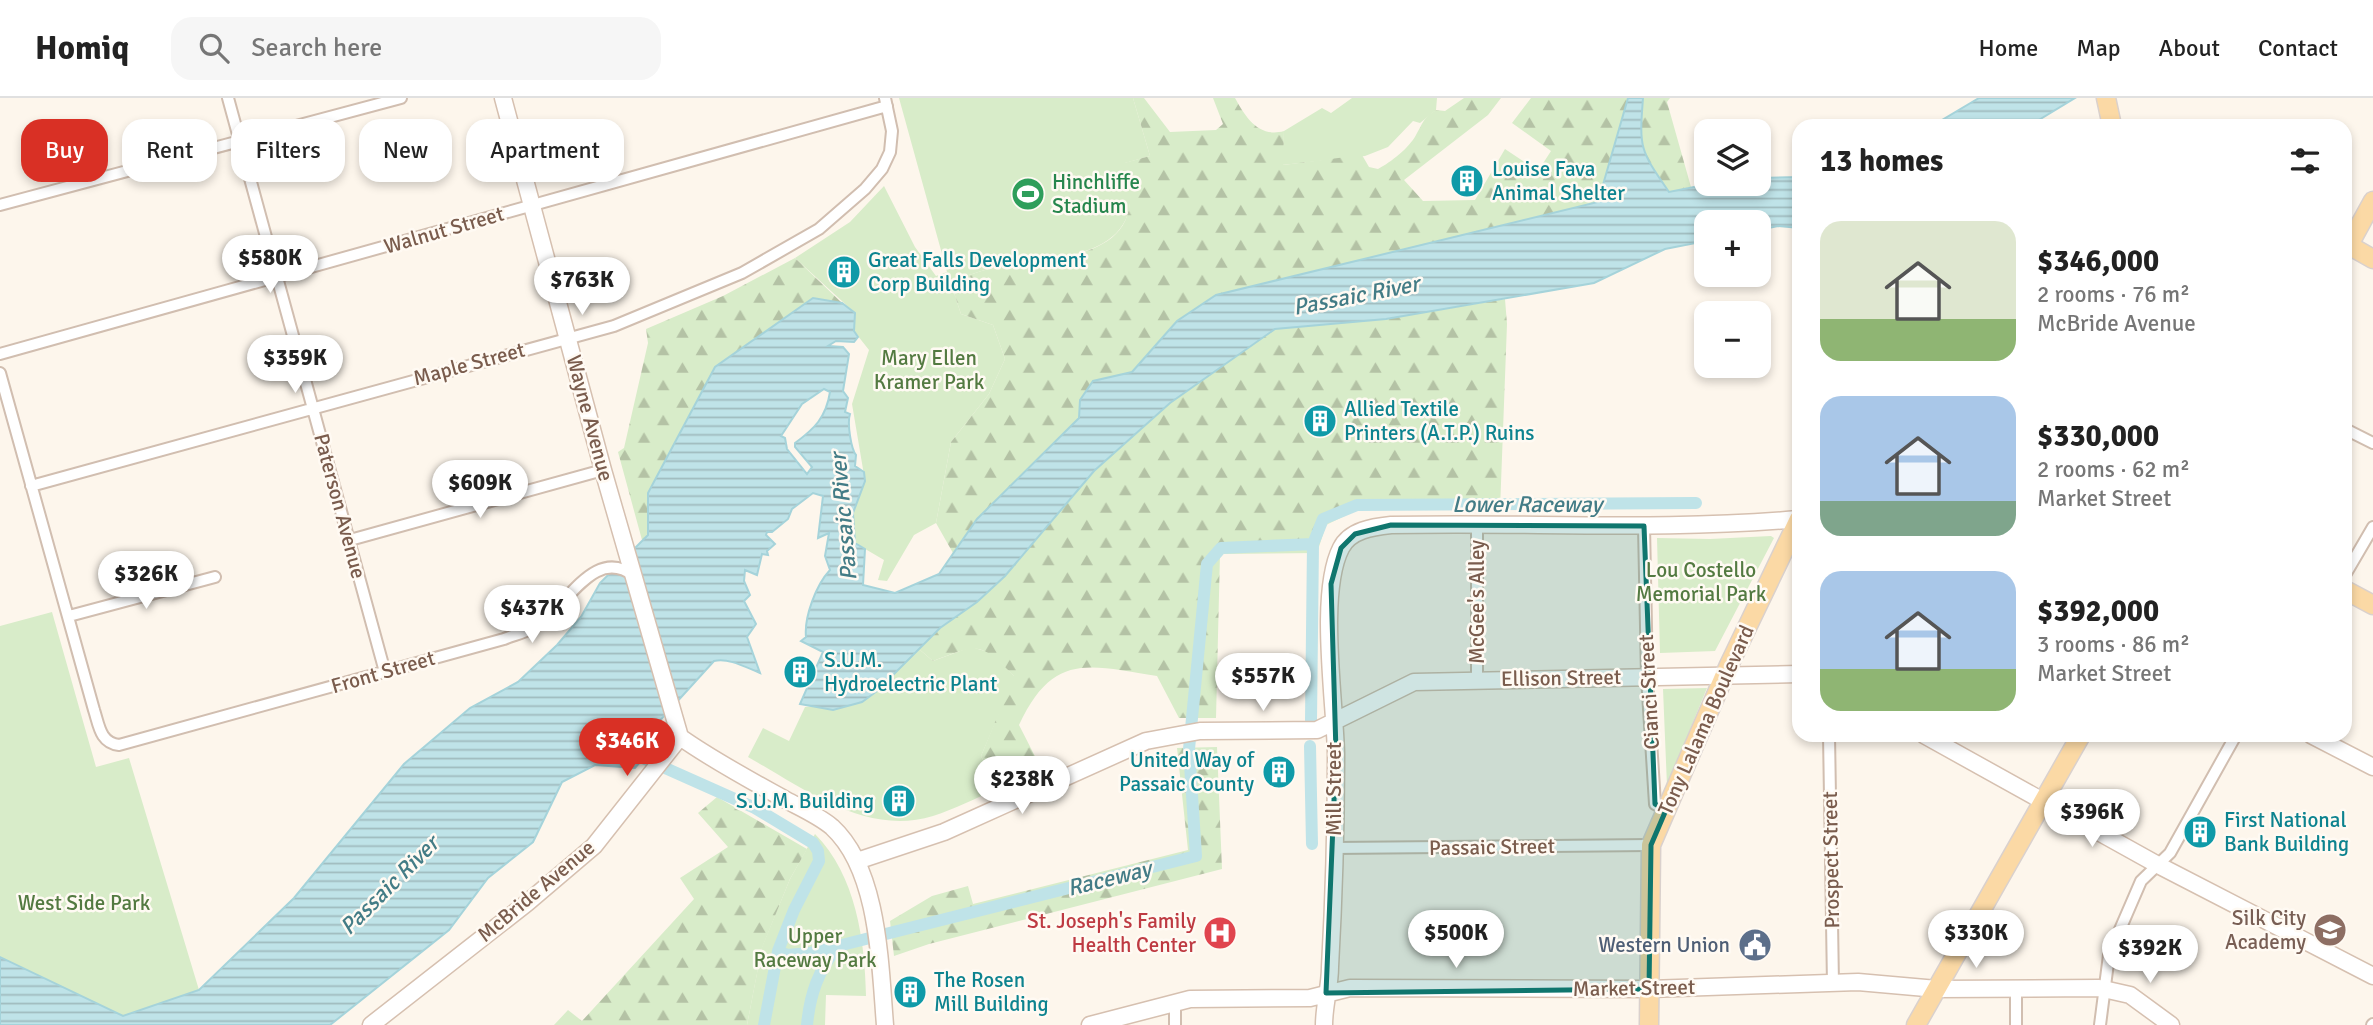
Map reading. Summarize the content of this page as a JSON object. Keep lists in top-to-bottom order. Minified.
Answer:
{"streets":{"main road":["Wayne Avenue","Ellison Street","Tony Lalama Boulevard","Mill Street","McBride Avenue","Market Street"],"street":["Walnut Street","Maple Street","Paterson Avenue","McGee's Alley","Front Street","Cianci Street","Passaic Street","Prospect Street"]},"crossings":[["Walnut Street","Maple Street"],["Walnut Street","Wayne Avenue"],["Walnut Street","Paterson Avenue"],["Maple Street","Wayne Avenue"],["Maple Street","Paterson Avenue"],["Wayne Avenue","Front Street"],["Wayne Avenue","McBride Avenue"],["Paterson Avenue","Front Street"],["McGee's Alley","Ellison Street"],["McGee's Alley","Mill Street"],["Ellison Street","Cianci Street"],["Ellison Street","Tony Lalama Boulevard"],["Ellison Street","Mill Street"],["Cianci Street","Tony Lalama Boulevard"],["Tony Lalama Boulevard","Passaic Street"],["Mill Street","Passaic Street"],["Mill Street","Market Street"],["Prospect Street","Market Street"]],"water":["Passaic River","Lower Raceway","Raceway"],"parks":["Mary Ellen Kramer Park","Lou Costello Memorial Park","West Side Park","Upper Raceway Park"],"places":{"building":["Louise Fava Animal Shelter","Great Falls Development Corp Building","Allied Textile Printers (A.T.P.) Ruins","S.U.M. Hydroelectric Plant","United Way of Passaic County","S.U.M. Building","First National Bank Building","The Rosen Mill Building"],"sports":["Hinchliffe Stadium"],"school or university":["Silk City Academy"],"hospital":["St. Joseph's Family Health Center"],"public building":["Western Union"]},"page":{"header":"Homiq","search":"Search here","nav":["Home","Map","About","Contact"],"map_buttons":["+","−"],"chip":["Buy","Rent","Filters","New","Apartment"],"heading":"13 homes","list":[{"name":"$346,000","note":"2 rooms · 76 m² · McBride Avenue"},{"name":"$330,000","note":"2 rooms · 62 m² · Market Street"},{"name":"$392,000","note":"3 rooms · 86 m² · Market Street"}],"price":["$580K","$763K","$359K","$609K","$326K","$437K","$557K","$346K","$238K","$396K","$500K","$330K","$392K"]}}
